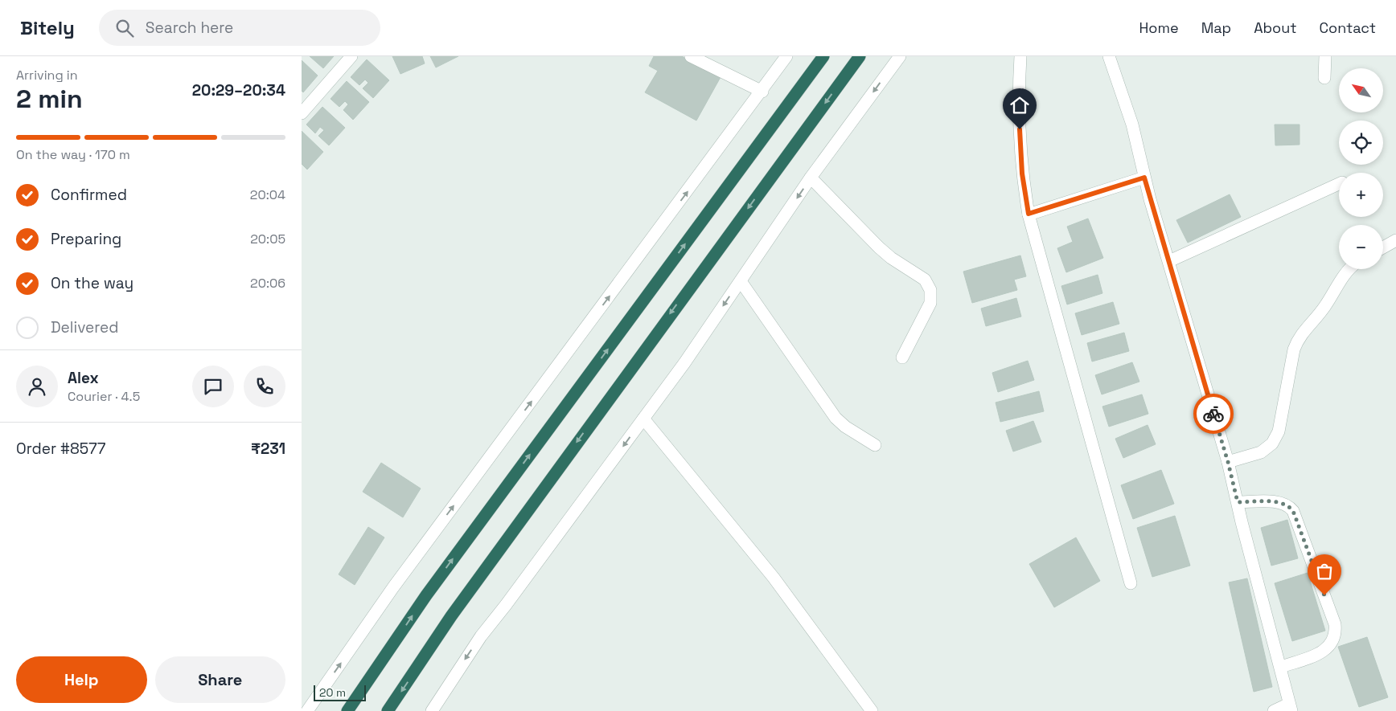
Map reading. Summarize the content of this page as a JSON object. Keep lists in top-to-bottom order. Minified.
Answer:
{"scale_bar":"20 m","north":"top left","page":{"header":"Bitely","search":"Search here","nav":["Home","Map","About","Contact"],"heading":["2 min","Arriving in","20:29–20:34"],"panel":["Alex","Courier · 4.5","Order #8577","₹231"],"map_buttons":["+","−"],"bar":"On the way · 170 m","list":[["Confirmed","20:04"],["Preparing","20:05"],["On the way","20:06"],"Delivered"],"buttons":["Help","Share"],"scale":"20 m"}}
